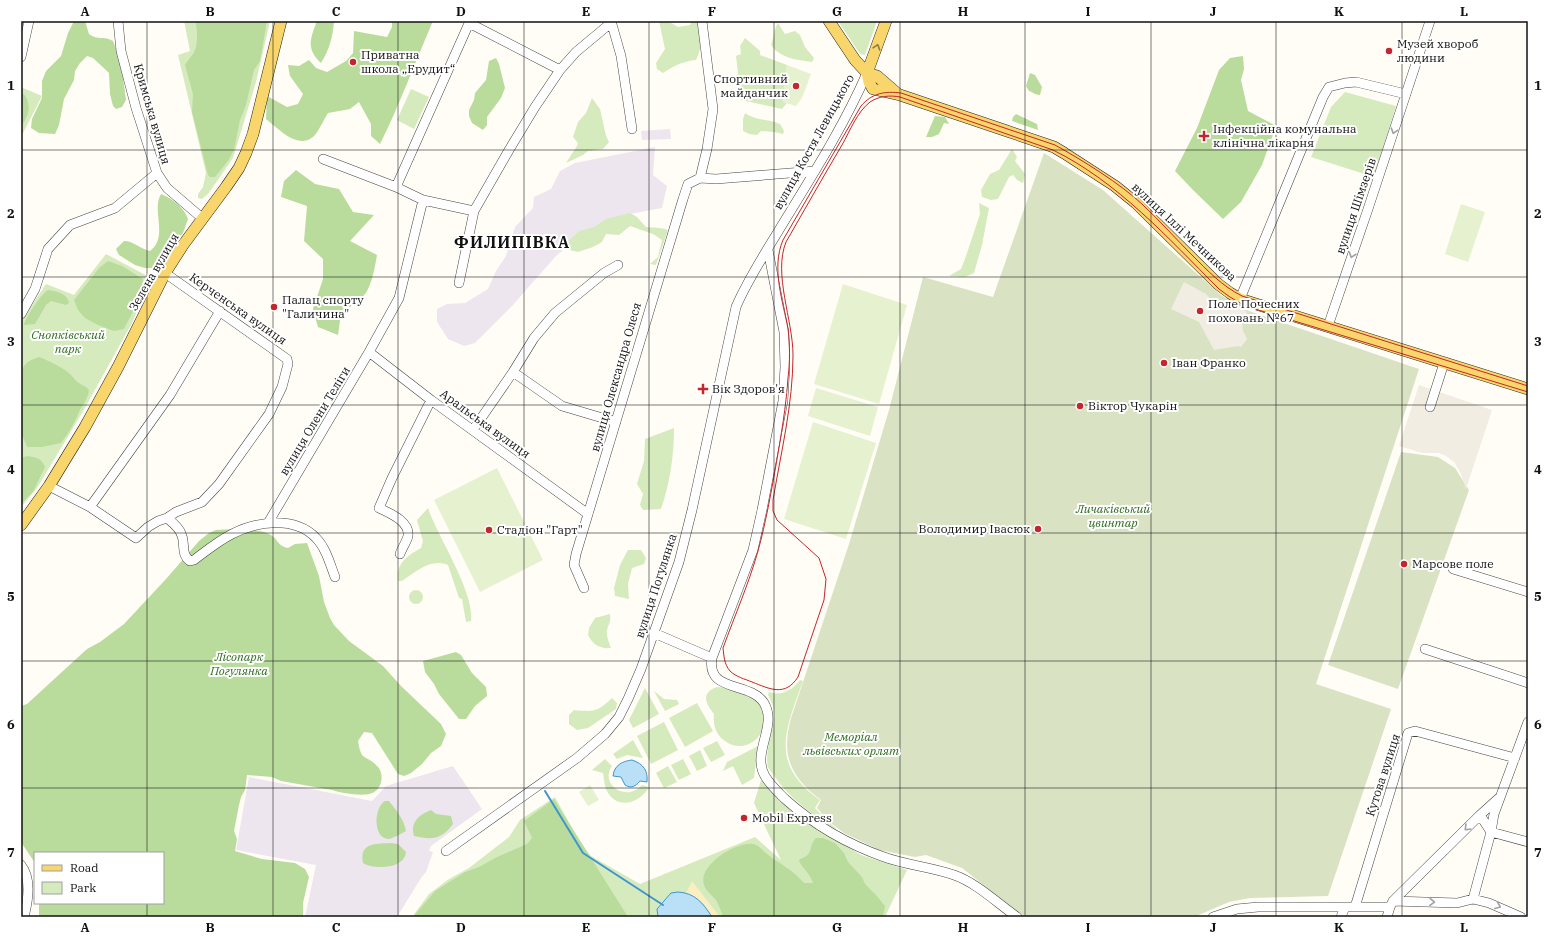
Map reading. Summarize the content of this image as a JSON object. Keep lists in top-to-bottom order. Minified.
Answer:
{"streets":{"main road":["вулиця Костя Левицького","вулиця Іллі Мечникова","Зелена вулиця"],"street":["Кримська вулиця","вулиця Шімзерів","Керченська вулиця","вулиця Олександра Олеся","вулиця Олени Теліги","Аральська вулиця","вулиця Погулянка","Кутова вулиця"]},"crossings":[["Кримська вулиця","Зелена вулиця"],["вулиця Костя Левицького","вулиця Іллі Мечникова"],["вулиця Костя Левицького","вулиця Погулянка"],["вулиця Шімзерів","вулиця Іллі Мечникова"],["Зелена вулиця","Керченська вулиця"],["вулиця Олександра Олеся","Аральська вулиця"],["вулиця Олени Теліги","Аральська вулиця"]],"one_way":["вулиця Шімзерів"],"districts":["ФИЛИПІВКА"],"parks":["Снопківський парк","Личаківський цвинтар","Лісопарк Погулянка","Меморіал львівських орлят"],"places":{"other":["Музей хвороб людини","Приватна школа „Ерудит“","Спортивний майданчик","Палац спорту \"Галичина\"","Поле Почесних поховань №67","Іван Франко","Віктор Чукарін","Володимир Івасюк","Стадіон \"Гарт\"","Марсове поле","Mobil Express"],"health":["Інфекційна комунальна клінічна лікарня","Вік Здоров'я"]},"legend":["Road","Park"],"grid":{"columns":["A","B","C","D","E","F","G","H","I","J","K","L"],"rows":["1","2","3","4","5","6","7"]}}
